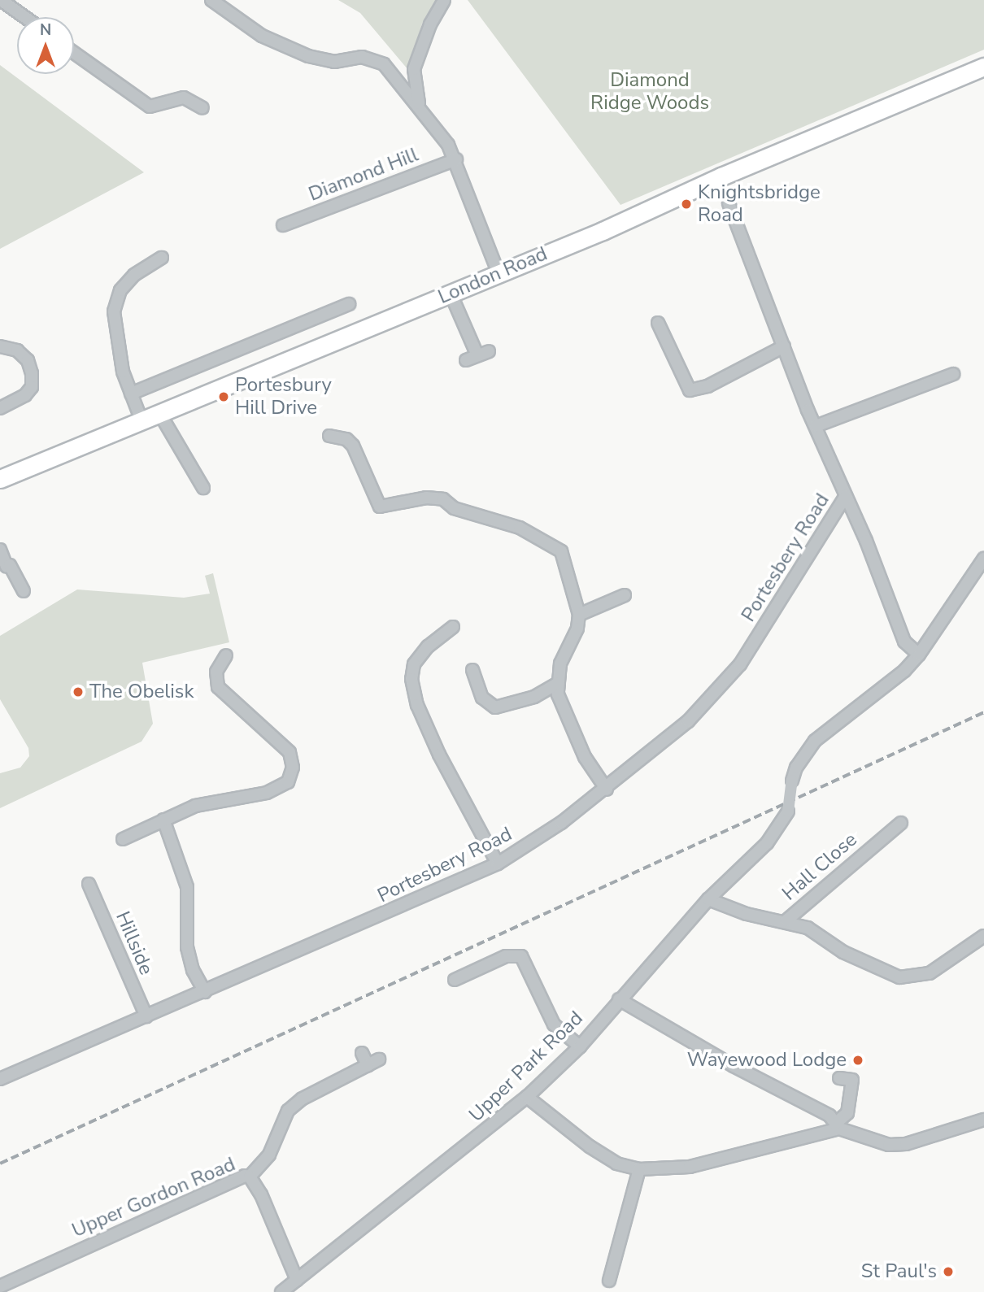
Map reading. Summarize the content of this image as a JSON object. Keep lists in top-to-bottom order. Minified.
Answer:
{"streets":{"main road":["London Road"],"street":["Diamond Hill","Portesbery Road","Hall Close","Hillside","Upper Park Road","Upper Gordon Road"]},"crossings":[["Portesbery Road","Hillside"],["Upper Park Road","Upper Gordon Road"]],"parks":["Diamond Ridge Woods"],"places":["Knightsbridge Road","Portesbury Hill Drive","The Obelisk","Wayewood Lodge","St Paul's"],"north":"top"}
